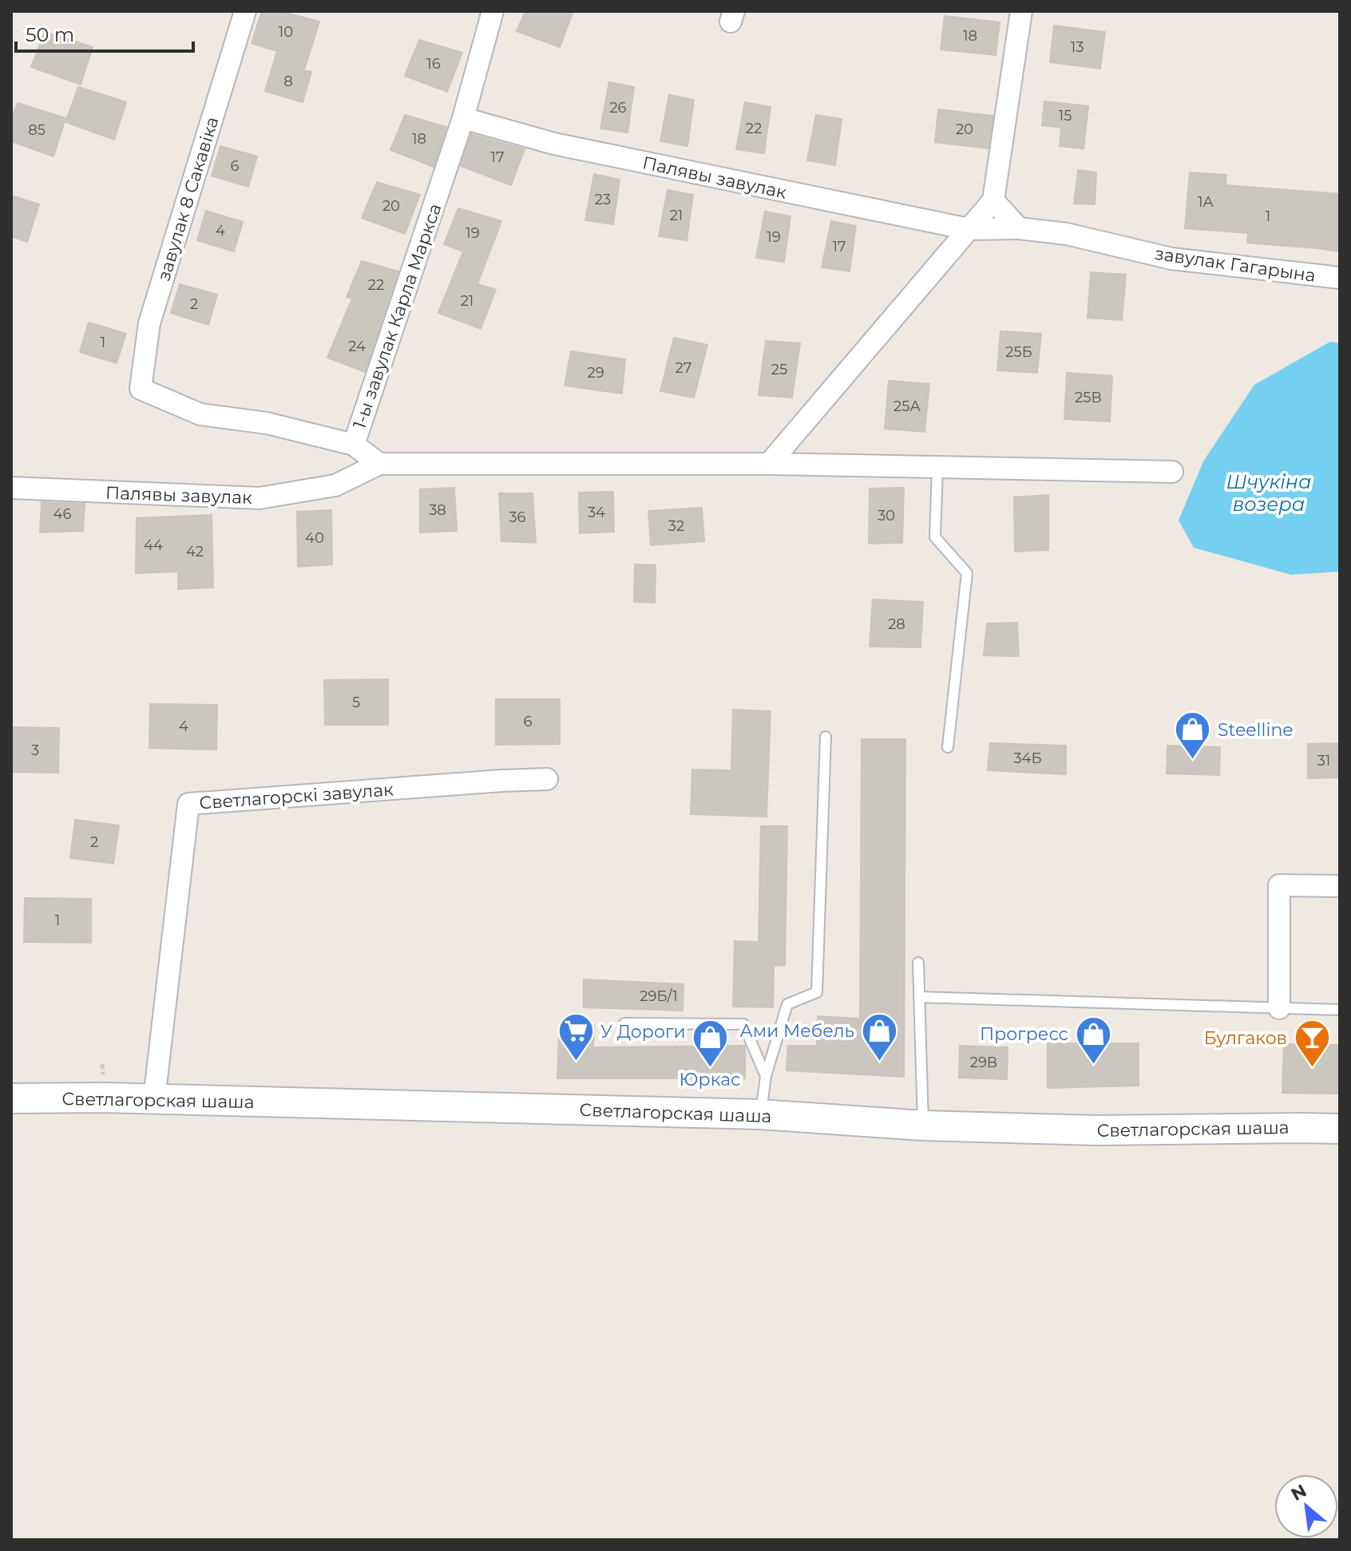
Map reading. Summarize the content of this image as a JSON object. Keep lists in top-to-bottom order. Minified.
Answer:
{"streets":{"main road":["Светлагорская шаша"],"street":["Палявы завулак","завулак 8 Сакавіка","завулак Гагарына","1-ы завулак Карла Маркса","Светлагорскі завулак"]},"crossings":[["Палявы завулак","завулак Гагарына"],["Палявы завулак","1-ы завулак Карла Маркса"],["завулак 8 Сакавіка","1-ы завулак Карла Маркса"],["Светлагорскі завулак","Светлагорская шаша"]],"water":["Шчукіна возера"],"places":{"shop":["Steelline","Ами Мебель","Прогресс","Юркас"],"supermarket":["У Дороги"],"bar":["Булгаков"]},"house_numbers":["10","18","13","16","8","26","15","22","20","85","18","17","6","23","1А","20","21","1","4","19","19","17","22","21","2","1","24","25Б","27","25","29","25В","25А","38","34","46","30","36","32","40","44","42","28","5","6","4","3","34Б","31","2","1","29Б/1","29В"],"scale_bar":"50 m","north":"top left"}
